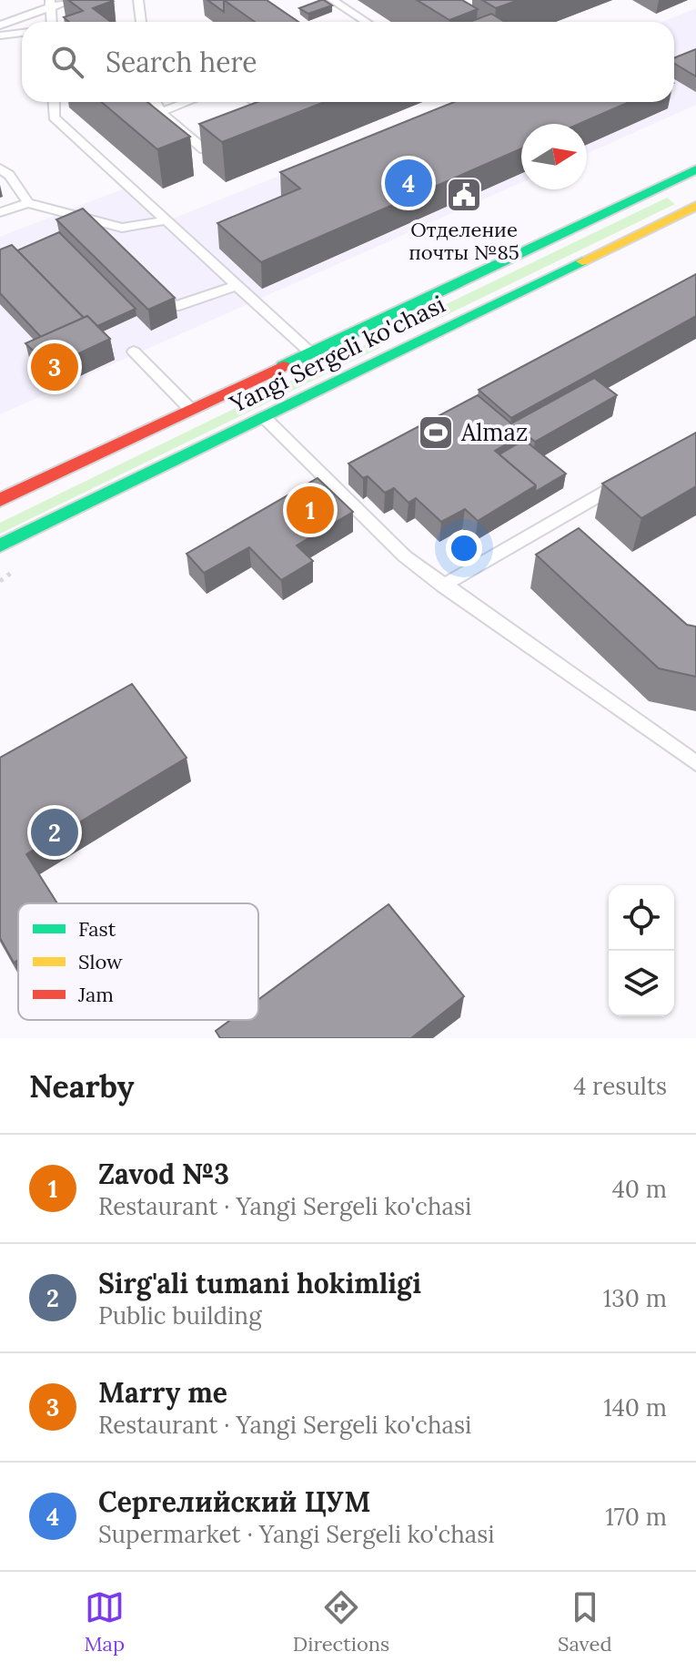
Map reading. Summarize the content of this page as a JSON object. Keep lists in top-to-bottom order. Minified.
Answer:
{"streets":{"main road":["Yangi Sergeli ko'chasi"]},"places":{"public building":["Отделение почты №85"],"sports":["Almaz"]},"legend":["Fast","Slow","Jam"],"north":"right","page":{"search":"Search here","pins":["4","3","1","2"],"heading":["Nearby","4 results"],"list":[{"mark":"1","name":"Zavod №3","note":"Restaurant · Yangi Sergeli ko'chasi","value":"40 m"},{"mark":"2","name":"Sirg'ali tumani hokimligi","note":"Public building","value":"130 m"},{"mark":"3","name":"Marry me","note":"Restaurant · Yangi Sergeli ko'chasi","value":"140 m"},{"mark":"4","name":"Сергелийский ЦУМ","note":"Supermarket · Yangi Sergeli ko'chasi","value":"170 m"}],"nav":["Map","Directions","Saved"]}}
